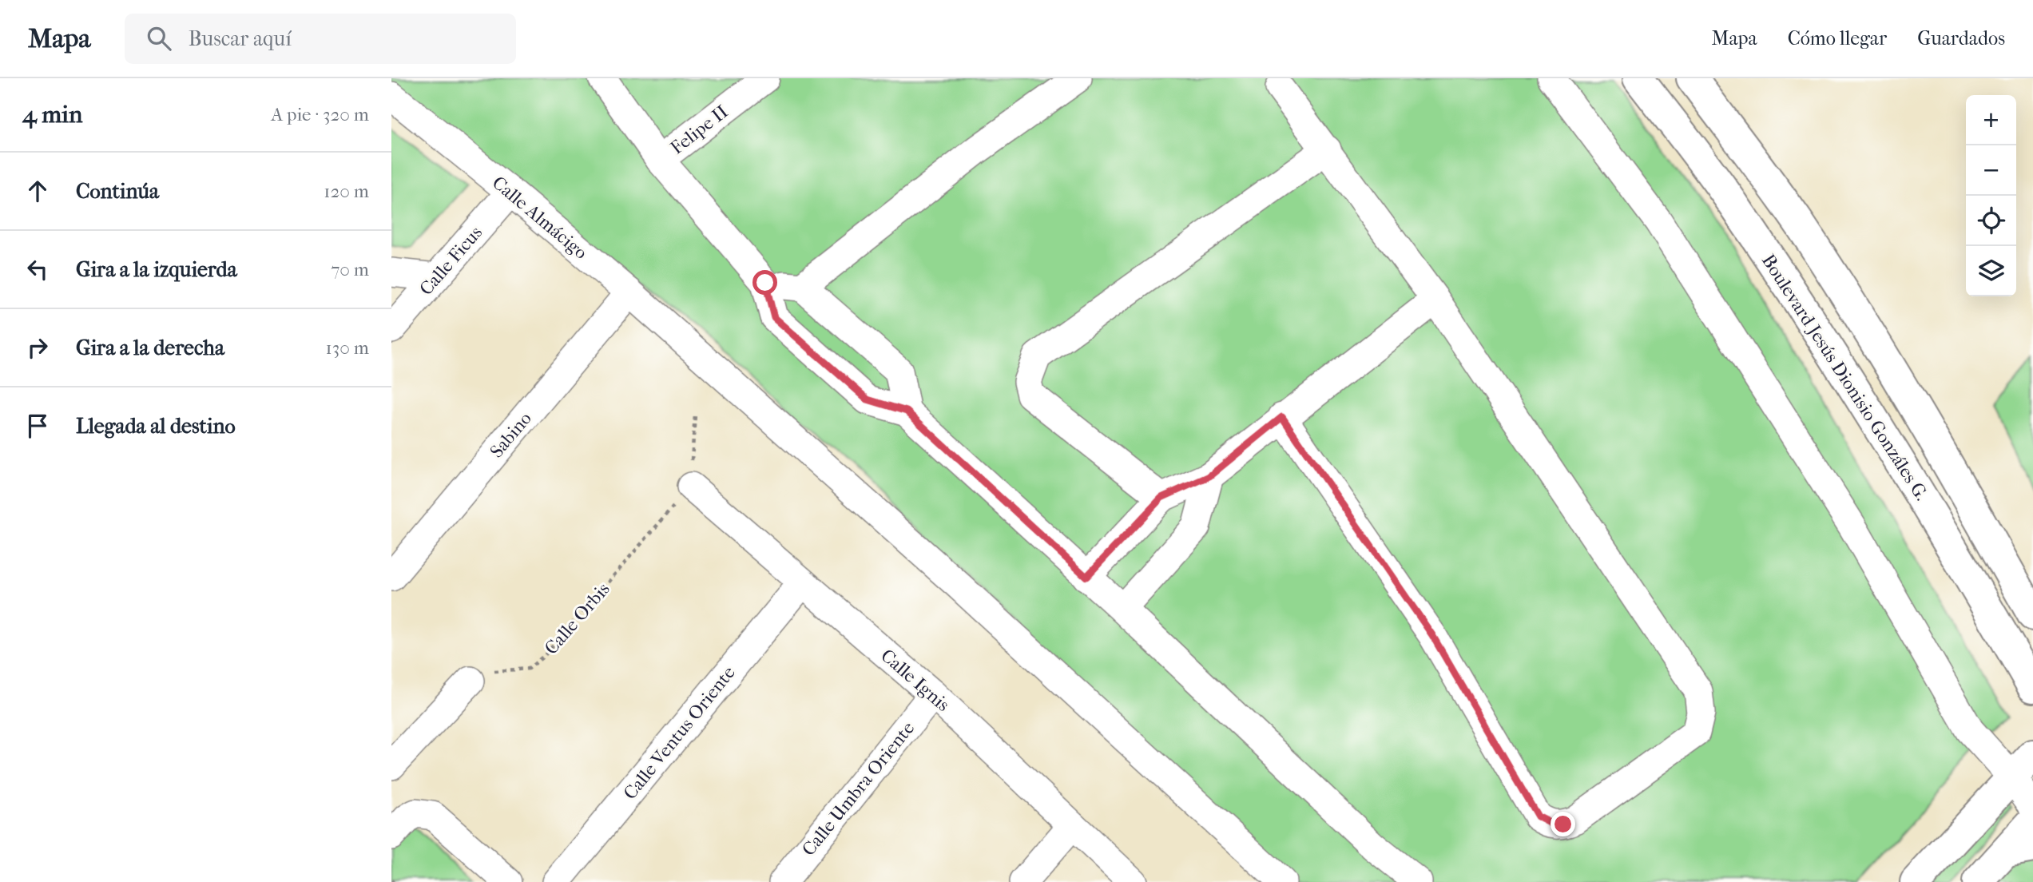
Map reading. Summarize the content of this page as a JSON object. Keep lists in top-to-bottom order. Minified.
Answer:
{"streets":{"main road":["Boulevard Jesús Dionisio Gonzáles G."],"street":["Felipe II","Calle Almácigo","Calle Ficus","Sabino","Calle Ignis","Calle Ventus Oriente","Calle Umbra Oriente"],"path":["Calle Orbis"]},"crossings":[["Calle Almácigo","Calle Ficus"],["Calle Almácigo","Sabino"],["Calle Orbis","Calle Ignis"],["Calle Ignis","Calle Ventus Oriente"],["Calle Ignis","Calle Umbra Oriente"]],"page":{"header":"Mapa","search":"Buscar aquí","nav":["Mapa","Cómo llegar","Guardados"],"heading":["4 min","A pie · 320 m"],"map_buttons":["+","−"],"list":[["Continúa","120 m"],["Gira a la izquierda","70 m"],["Gira a la derecha","130 m"],"Llegada al destino"]}}
